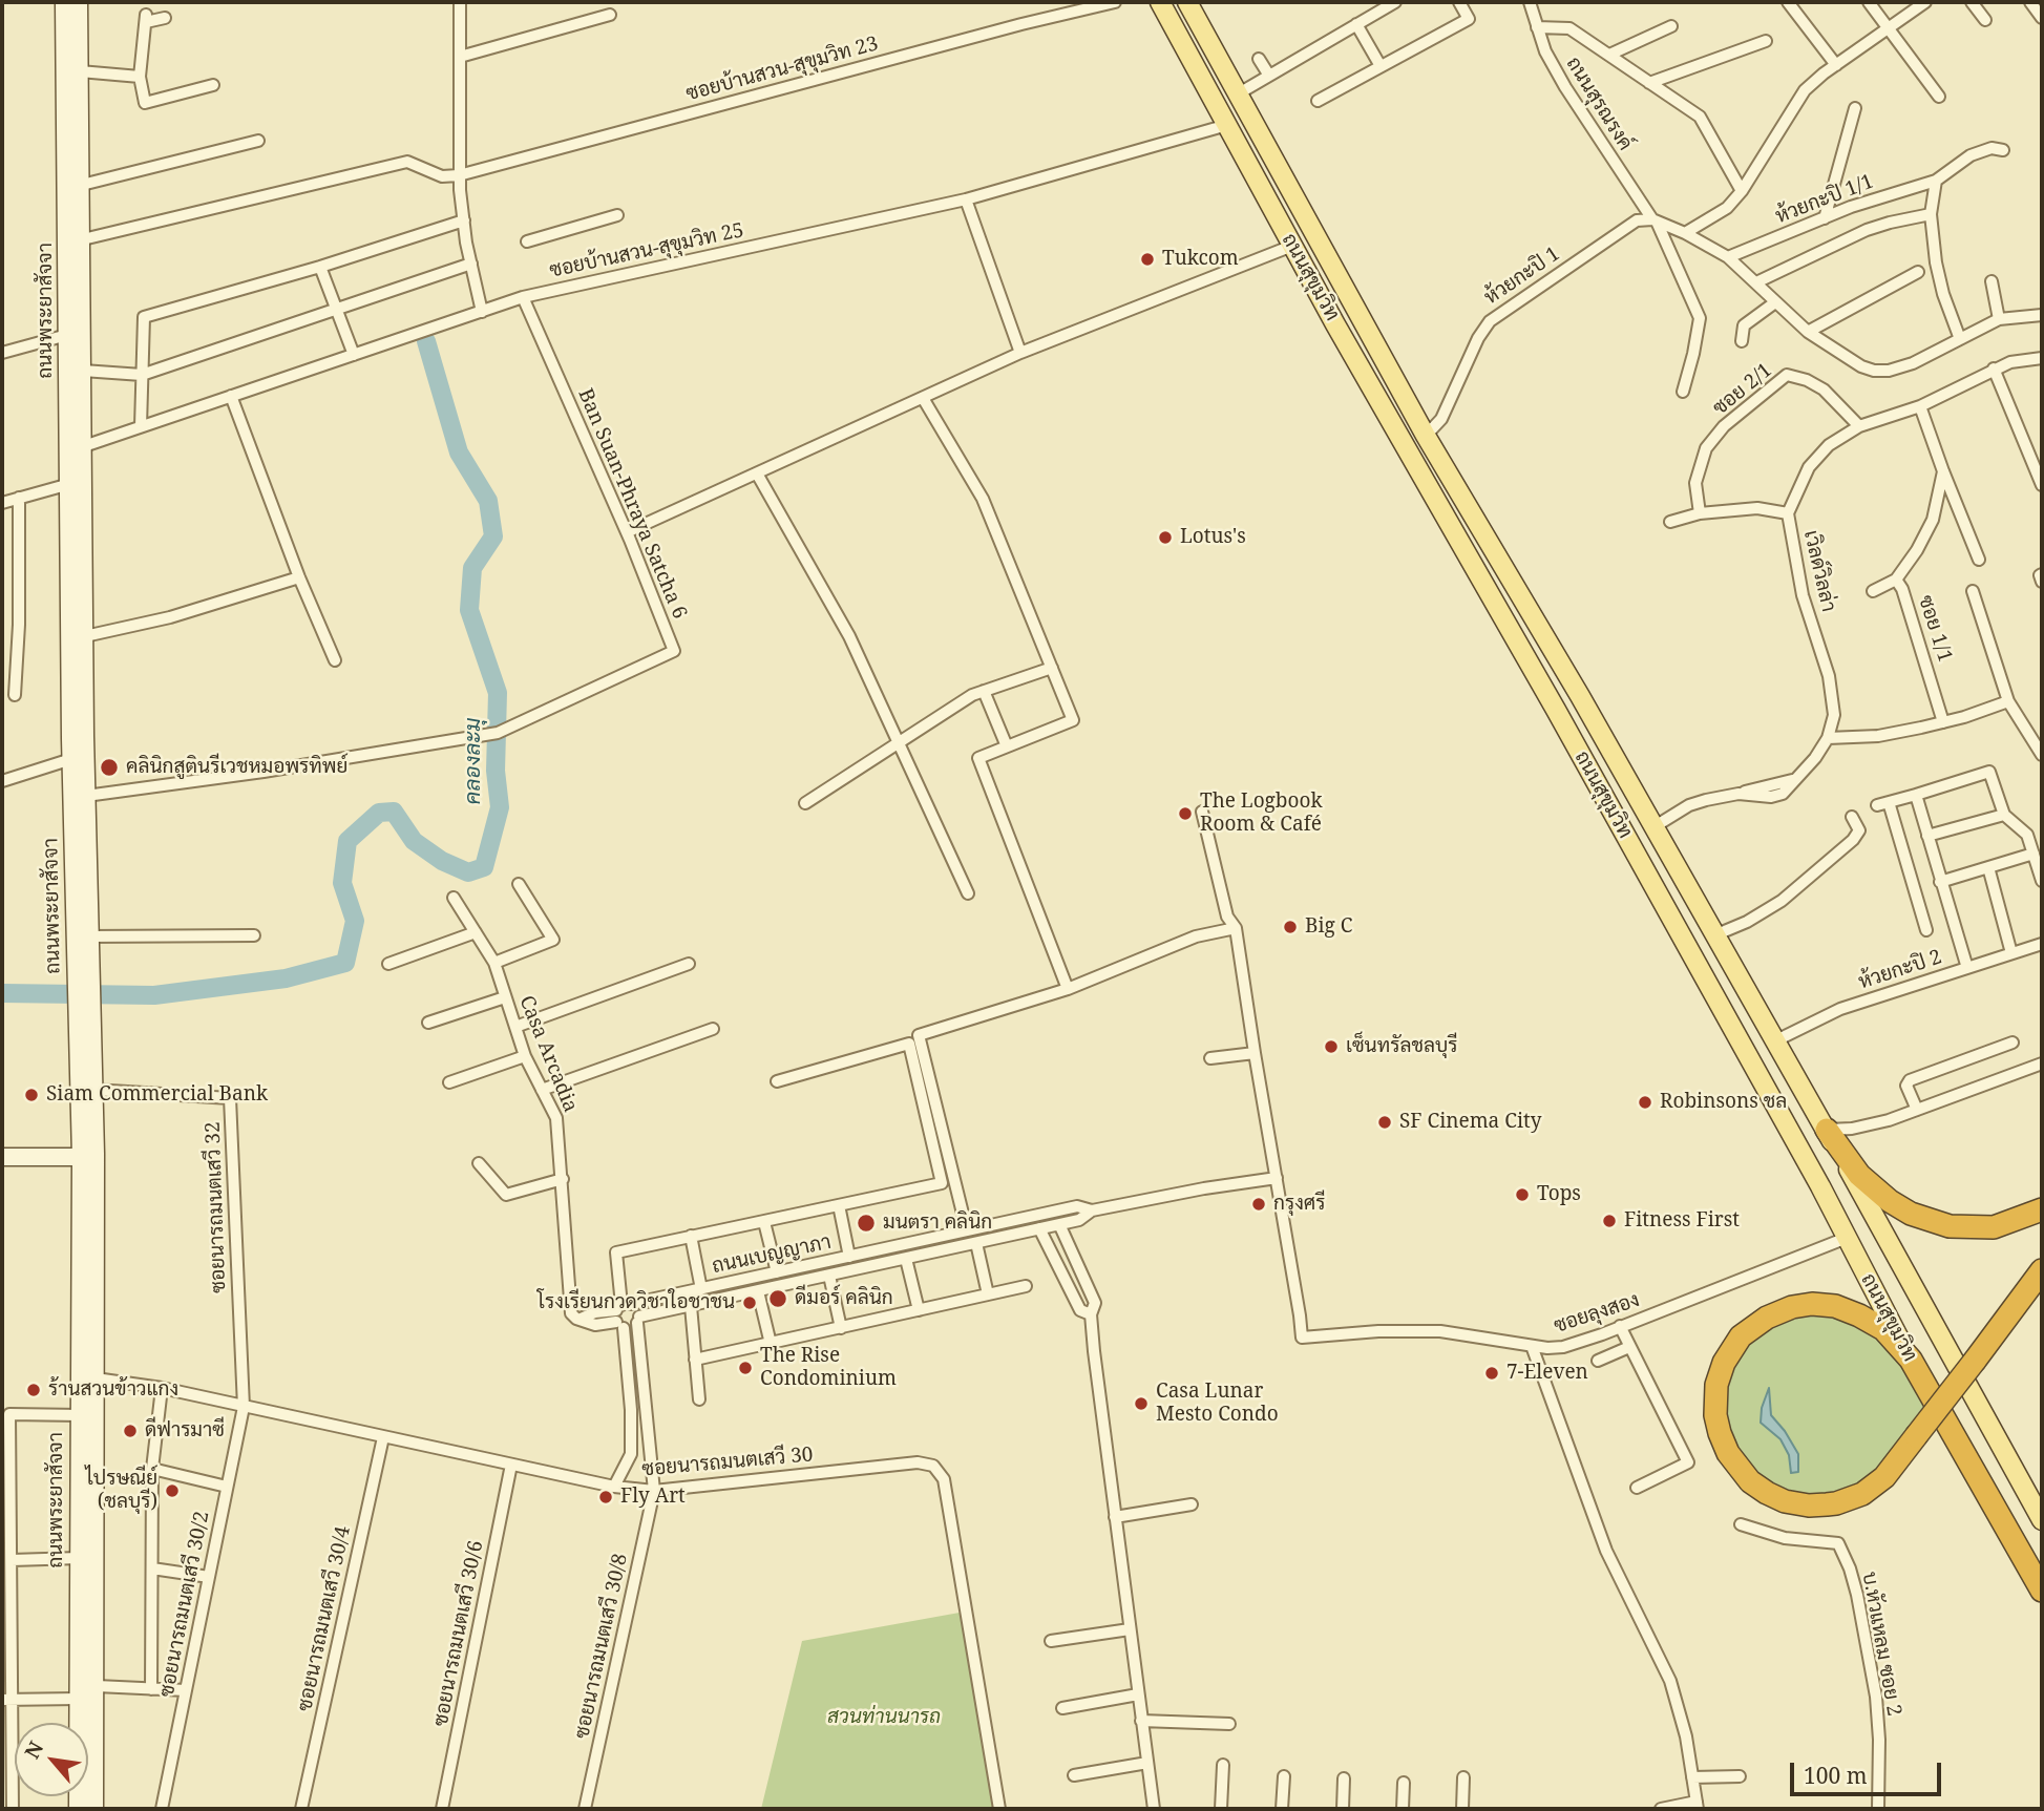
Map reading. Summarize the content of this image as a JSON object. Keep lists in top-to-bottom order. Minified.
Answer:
{"streets":{"highway":["ถนนสุขุมวิท"],"main road":["ถนนพระยาสัจจา"],"street":["ซอยบ้านสวน-สุขุมวิท 23","ถนนสุรณรงค์","ห้วยกะปิ 1/1","ซอยบ้านสวน-สุขุมวิท 25","ห้วยกะปิ 1","ซอย 2/1","Ban Suan-Phraya Satcha 6","เวิลด์วิลล่า","ซอย 1/1","ห้วยกะปิ 2","Casa Arcadia","ซอยนารถมนตเสวี 32","ถนนเบญญาภา","ซอยลุงสอง","ซอยนารถมนตเสวี 30","ซอยนารถมนตเสวี 30/2","ซอยนารถมนตเสวี 30/4","ซอยนารถมนตเสวี 30/6","บ.หัวแหลม ซอย 2","ซอยนารถมนตเสวี 30/8"]},"crossings":[["ถนนสุรณรงค์","ห้วยกะปิ 1"],["ซอยบ้านสวน-สุขุมวิท 25","ถนนสุขุมวิท"],["ซอยบ้านสวน-สุขุมวิท 25","ถนนพระยาสัจจา"],["ซอยบ้านสวน-สุขุมวิท 25","Ban Suan-Phraya Satcha 6"],["ห้วยกะปิ 1","ถนนสุขุมวิท"],["ถนนสุขุมวิท","เวิลด์วิลล่า"],["ถนนสุขุมวิท","ห้วยกะปิ 2"],["ถนนสุขุมวิท","ซอยลุงสอง"],["ถนนพระยาสัจจา","Ban Suan-Phraya Satcha 6"],["ถนนพระยาสัจจา","ซอยนารถมนตเสวี 32"],["ถนนพระยาสัจจา","ซอยนารถมนตเสวี 30"],["ซอย 2/1","เวิลด์วิลล่า"],["Casa Arcadia","ถนนเบญญาภา"],["ซอยนารถมนตเสวี 32","ซอยนารถมนตเสวี 30"],["ซอยนารถมนตเสวี 32","ซอยนารถมนตเสวี 30/2"],["ถนนเบญญาภา","ซอยลุงสอง"],["ถนนเบญญาภา","ซอยนารถมนตเสวี 30/8"],["ซอยนารถมนตเสวี 30","ซอยนารถมนตเสวี 30/2"],["ซอยนารถมนตเสวี 30","ซอยนารถมนตเสวี 30/4"],["ซอยนารถมนตเสวี 30","ซอยนารถมนตเสวี 30/6"],["ซอยนารถมนตเสวี 30","ซอยนารถมนตเสวี 30/8"]],"water":["คลองละมุ"],"parks":["สวนท่านนารถ"],"places":["Tukcom","Lotus's","คลินิกสูตินรีเวชหมอพรทิพย์","The Logbook Room & Café","Big C","เซ็นทรัลชลบุรี","Siam Commercial Bank","Robinsons ชล","SF Cinema City","Tops","กรุงศรี","Fitness First","มนตรา คลินิก","ดีมอร์ คลินิก","โรงเรียนกวดวิชาใอชาชน","The Rise Condominium","7-Eleven","ร้านสวนข้าวแกง","Casa Lunar Mesto Condo","ดีฟารมาซี","ไปรษณีย์ (ชลบุรี)","Fly Art"],"scale_bar":"100 m","north":"top left"}
